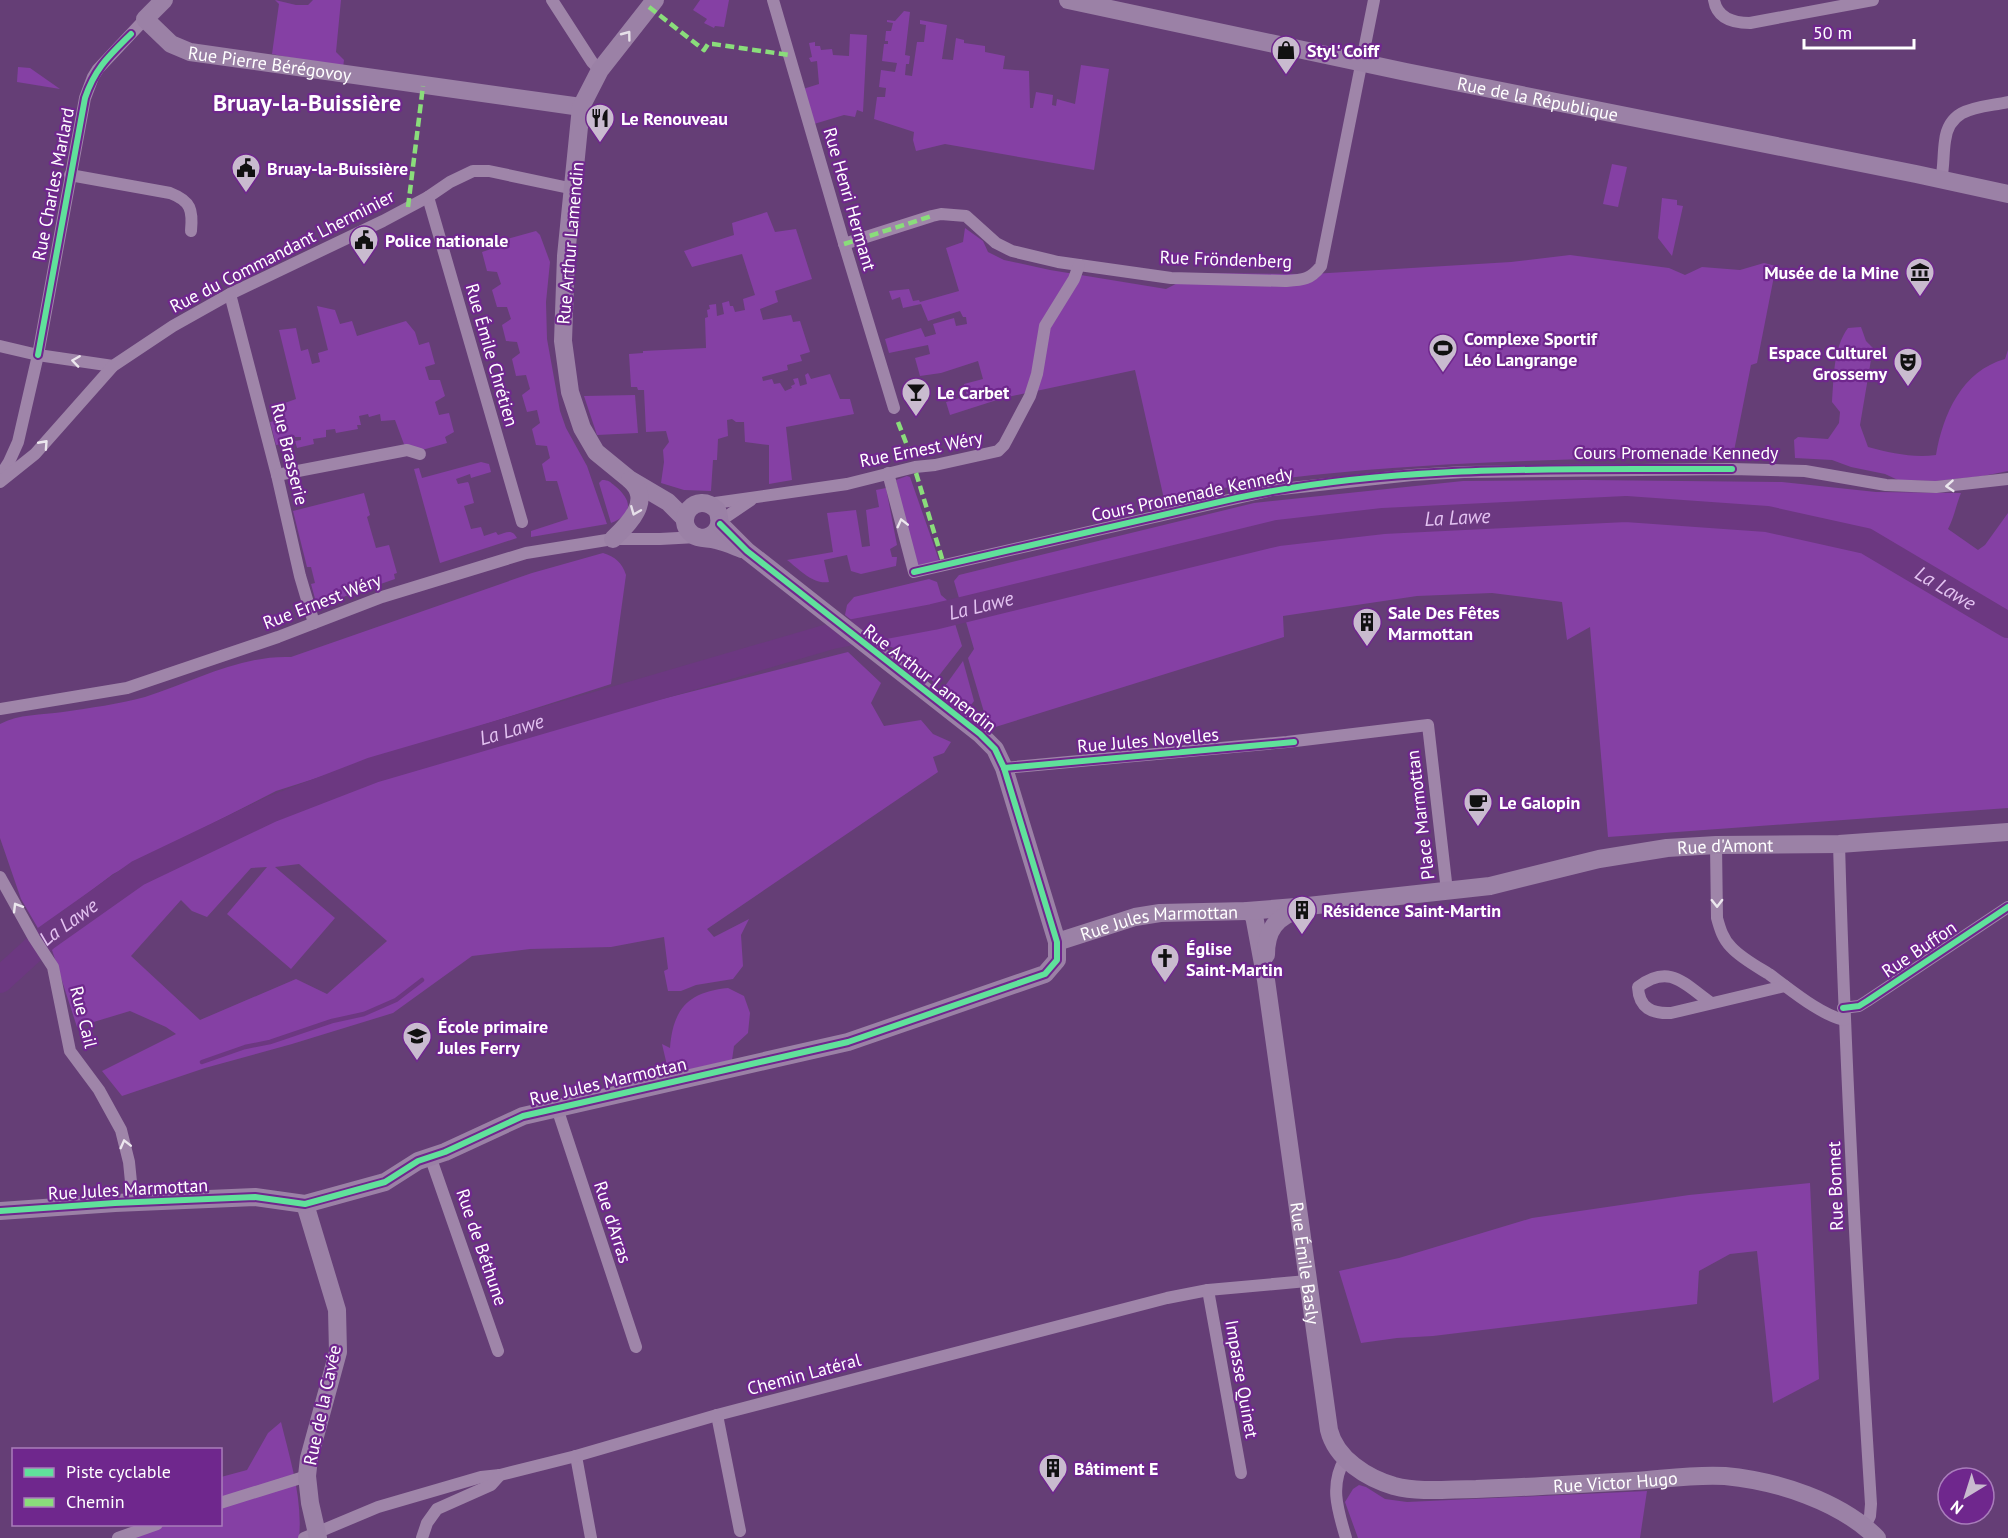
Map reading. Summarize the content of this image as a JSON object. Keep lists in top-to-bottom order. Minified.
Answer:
{"streets":{"street":["Rue Pierre Bérégovoy","Rue de la République","Rue Charles Marlard","Rue Henri Hermant","Rue Arthur Lamendin","Rue du Commandant Lherminier","Rue Fröndenberg","Rue Émile Chrétien","Rue Ernest Wéry","Cours Promenade Kennedy","Rue Brasserie","Rue Jules Noyelles","Place Marmottan","Rue d'Amont","Rue Jules Marmottan","Rue Buffon","Rue Cail","Rue Bonnet","Rue d'Arras","Rue de Béthune","Rue Émile Basly","Chemin Latéral","Impasse Quinet","Rue de la Cavée","Rue Victor Hugo"]},"crossings":[["Rue Pierre Bérégovoy","Rue Charles Marlard"],["Rue Pierre Bérégovoy","Rue Arthur Lamendin"],["Rue de la République","Rue Fröndenberg"],["Rue Henri Hermant","Rue Fröndenberg"],["Rue Arthur Lamendin","Rue du Commandant Lherminier"],["Rue Arthur Lamendin","Rue Ernest Wéry"],["Rue Arthur Lamendin","Rue Jules Noyelles"],["Rue Arthur Lamendin","Rue Jules Marmottan"],["Rue du Commandant Lherminier","Rue Émile Chrétien"],["Rue du Commandant Lherminier","Rue Brasserie"],["Rue Fröndenberg","Rue Ernest Wéry"],["Rue Ernest Wéry","Cours Promenade Kennedy"],["Rue Ernest Wéry","Rue Brasserie"],["Rue Jules Noyelles","Place Marmottan"],["Place Marmottan","Rue d'Amont"],["Place Marmottan","Rue Jules Marmottan"],["Rue d'Amont","Rue Jules Marmottan"],["Rue d'Amont","Rue Bonnet"],["Rue Jules Marmottan","Rue Cail"],["Rue Jules Marmottan","Rue d'Arras"],["Rue Jules Marmottan","Rue de Béthune"],["Rue Jules Marmottan","Rue Émile Basly"],["Rue Jules Marmottan","Rue de la Cavée"],["Rue Buffon","Rue Bonnet"],["Rue Bonnet","Rue Victor Hugo"],["Rue Émile Basly","Chemin Latéral"],["Rue Émile Basly","Rue Victor Hugo"],["Chemin Latéral","Impasse Quinet"],["Chemin Latéral","Rue de la Cavée"]],"one_way":["Cours Promenade Kennedy","Rue Cail"],"districts":["Bruay-la-Buissière"],"water":["La Lawe"],"places":{"shop":["Styl' Coiff"],"restaurant":["Le Renouveau"],"public building":["Bruay-la-Buissière","Police nationale"],"museum":["Musée de la Mine"],"sports":["Complexe Sportif Léo Langrange"],"theatre":["Espace Culturel Grossemy"],"bar":["Le Carbet"],"building":["Sale Des Fêtes Marmottan","Résidence Saint-Martin","Bâtiment E"],"cafe":["Le Galopin"],"church":["Église Saint-Martin"],"school or university":["École primaire Jules Ferry"]},"legend":["Piste cyclable","Chemin"],"scale_bar":"50 m","north":"bottom left"}
